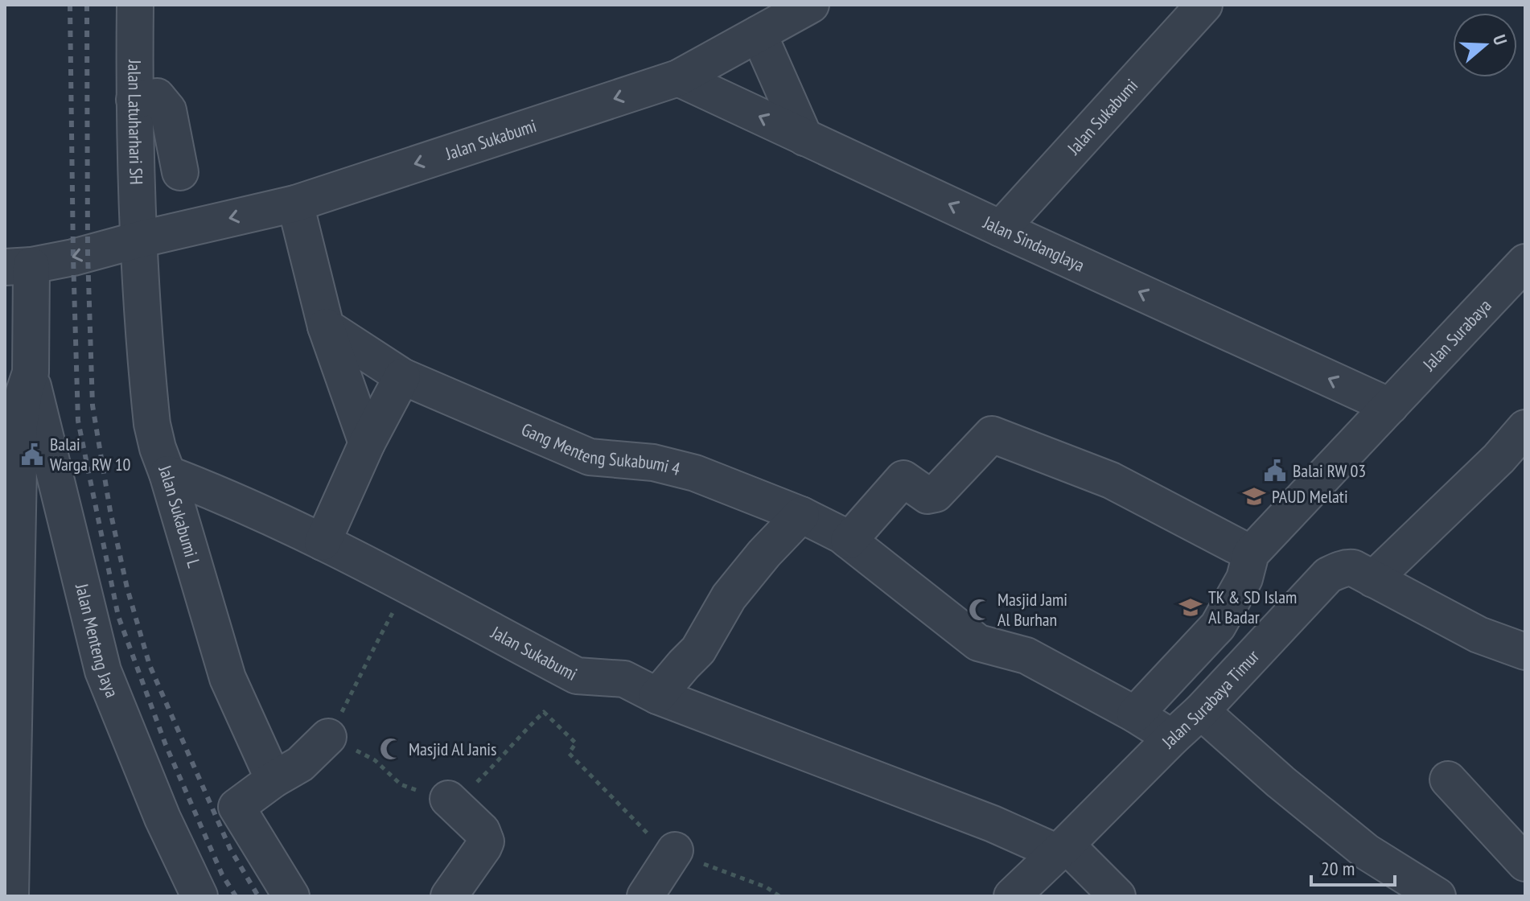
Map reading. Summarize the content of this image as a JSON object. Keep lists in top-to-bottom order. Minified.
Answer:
{"streets":{"street":["Jalan Sukabumi","Jalan Latuharhari SH","Jalan Sindanglaya","Jalan Surabaya","Gang Menteng Sukabumi 4","Jalan Sukabumi L","Jalan Menteng Jaya","Jalan Surabaya Timur"]},"crossings":[["Jalan Sukabumi","Jalan Latuharhari SH"],["Jalan Sukabumi","Jalan Sindanglaya"],["Jalan Sukabumi","Jalan Sukabumi L"],["Jalan Sukabumi","Jalan Surabaya Timur"],["Jalan Latuharhari SH","Jalan Sukabumi L"],["Jalan Sindanglaya","Jalan Surabaya"],["Gang Menteng Sukabumi 4","Jalan Surabaya Timur"]],"one_way":["Jalan Sindanglaya"],"places":{"public building":["Balai Warga RW 10","Balai RW 03"],"school or university":["PAUD Melati","TK & SD Islam Al Badar"],"mosque":["Masjid Jami Al Burhan","Masjid Al Janis"]},"scale_bar":"20 m","north":"right"}
